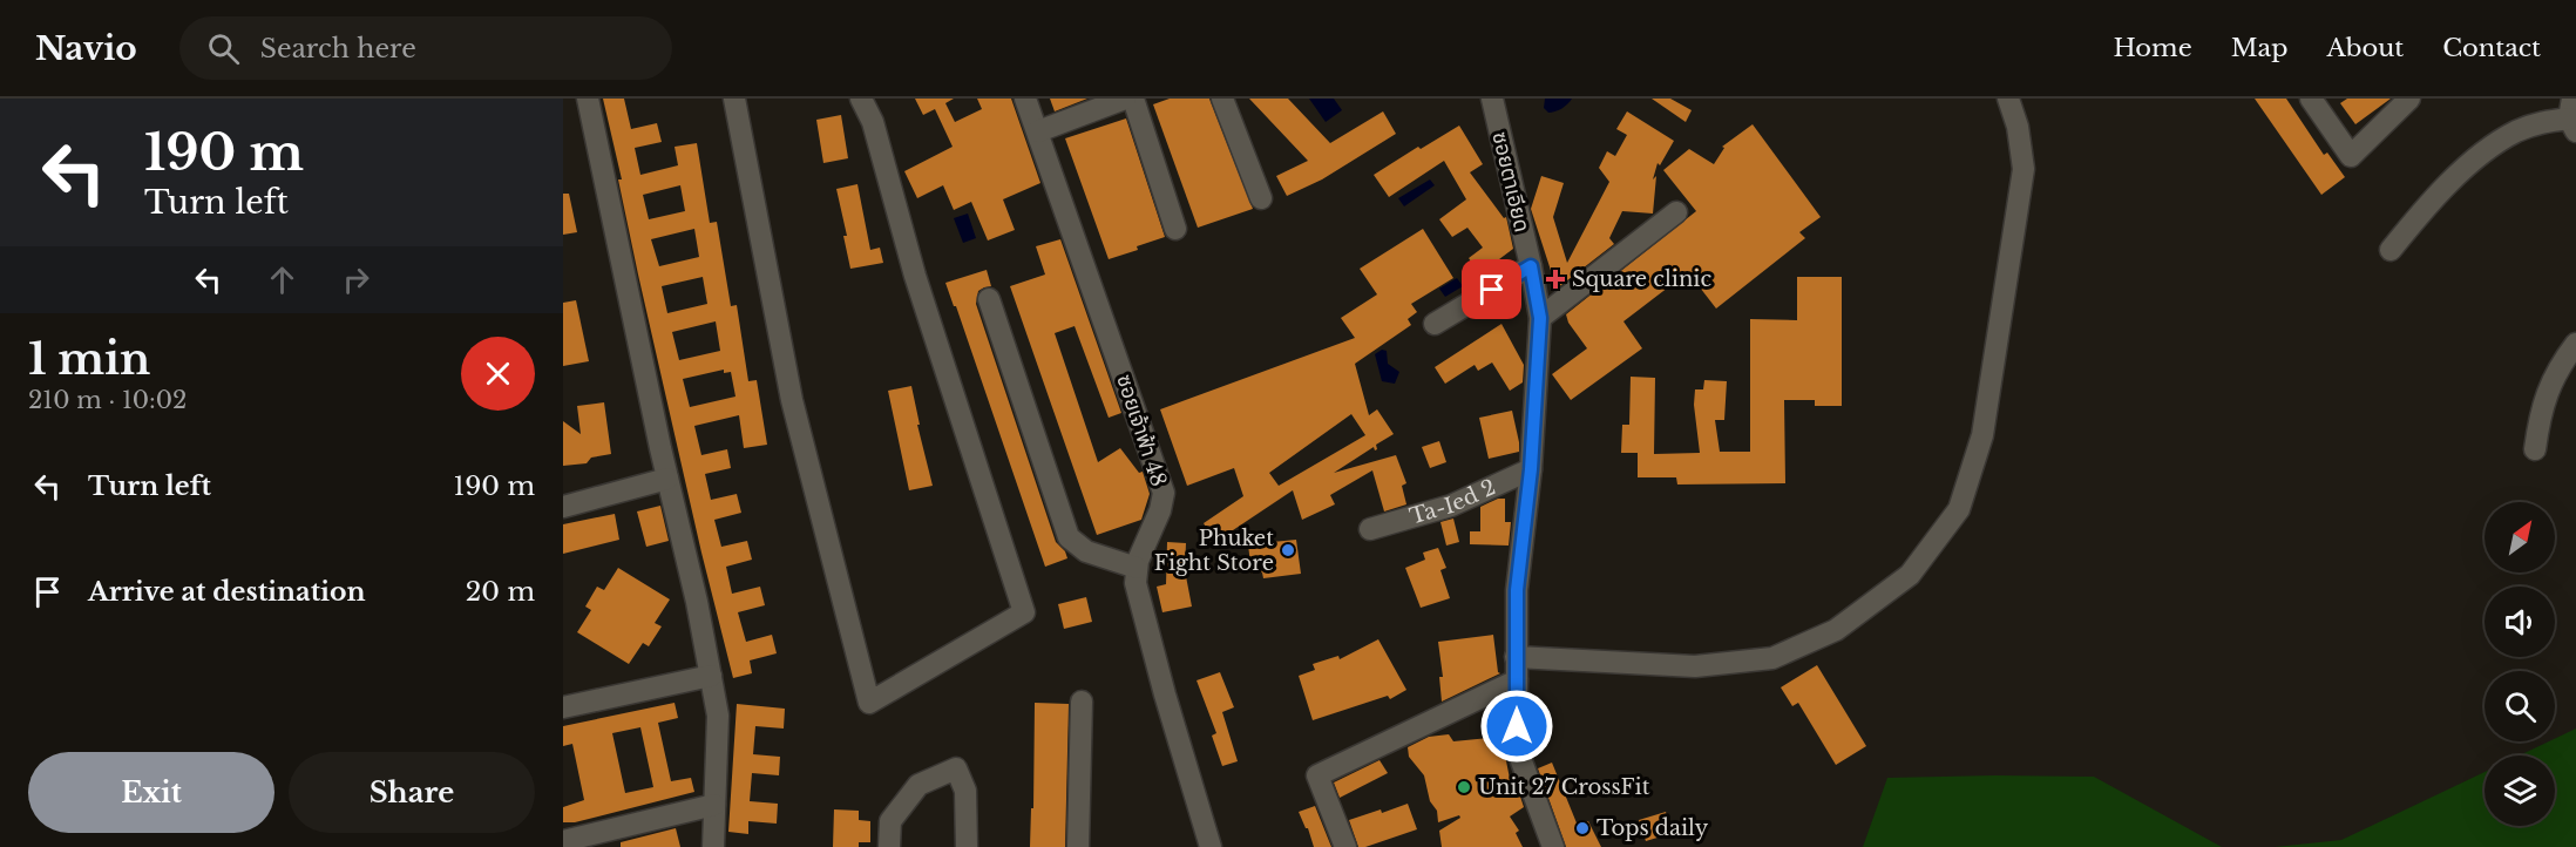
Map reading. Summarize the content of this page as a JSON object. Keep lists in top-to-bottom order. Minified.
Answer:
{"streets":{"street":["ซอยตาเอียด","ซอยเจ้าฟ้า 48","Ta-Ied 2"]},"crossings":[["ซอยตาเอียด","Ta-Ied 2"]],"places":{"health":["Square clinic"],"other":["Phuket Fight Store","Unit 27 CrossFit","Tops daily"]},"north":"top right","page":{"header":"Navio","search":"Search here","nav":["Home","Map","About","Contact"],"turn":["190 m","Turn left"],"heading":["1 min","210 m · 10:02"],"list":[{"name":"Turn left","value":"190 m"},{"name":"Arrive at destination","value":"20 m"}],"buttons":["Exit","Share"]}}
